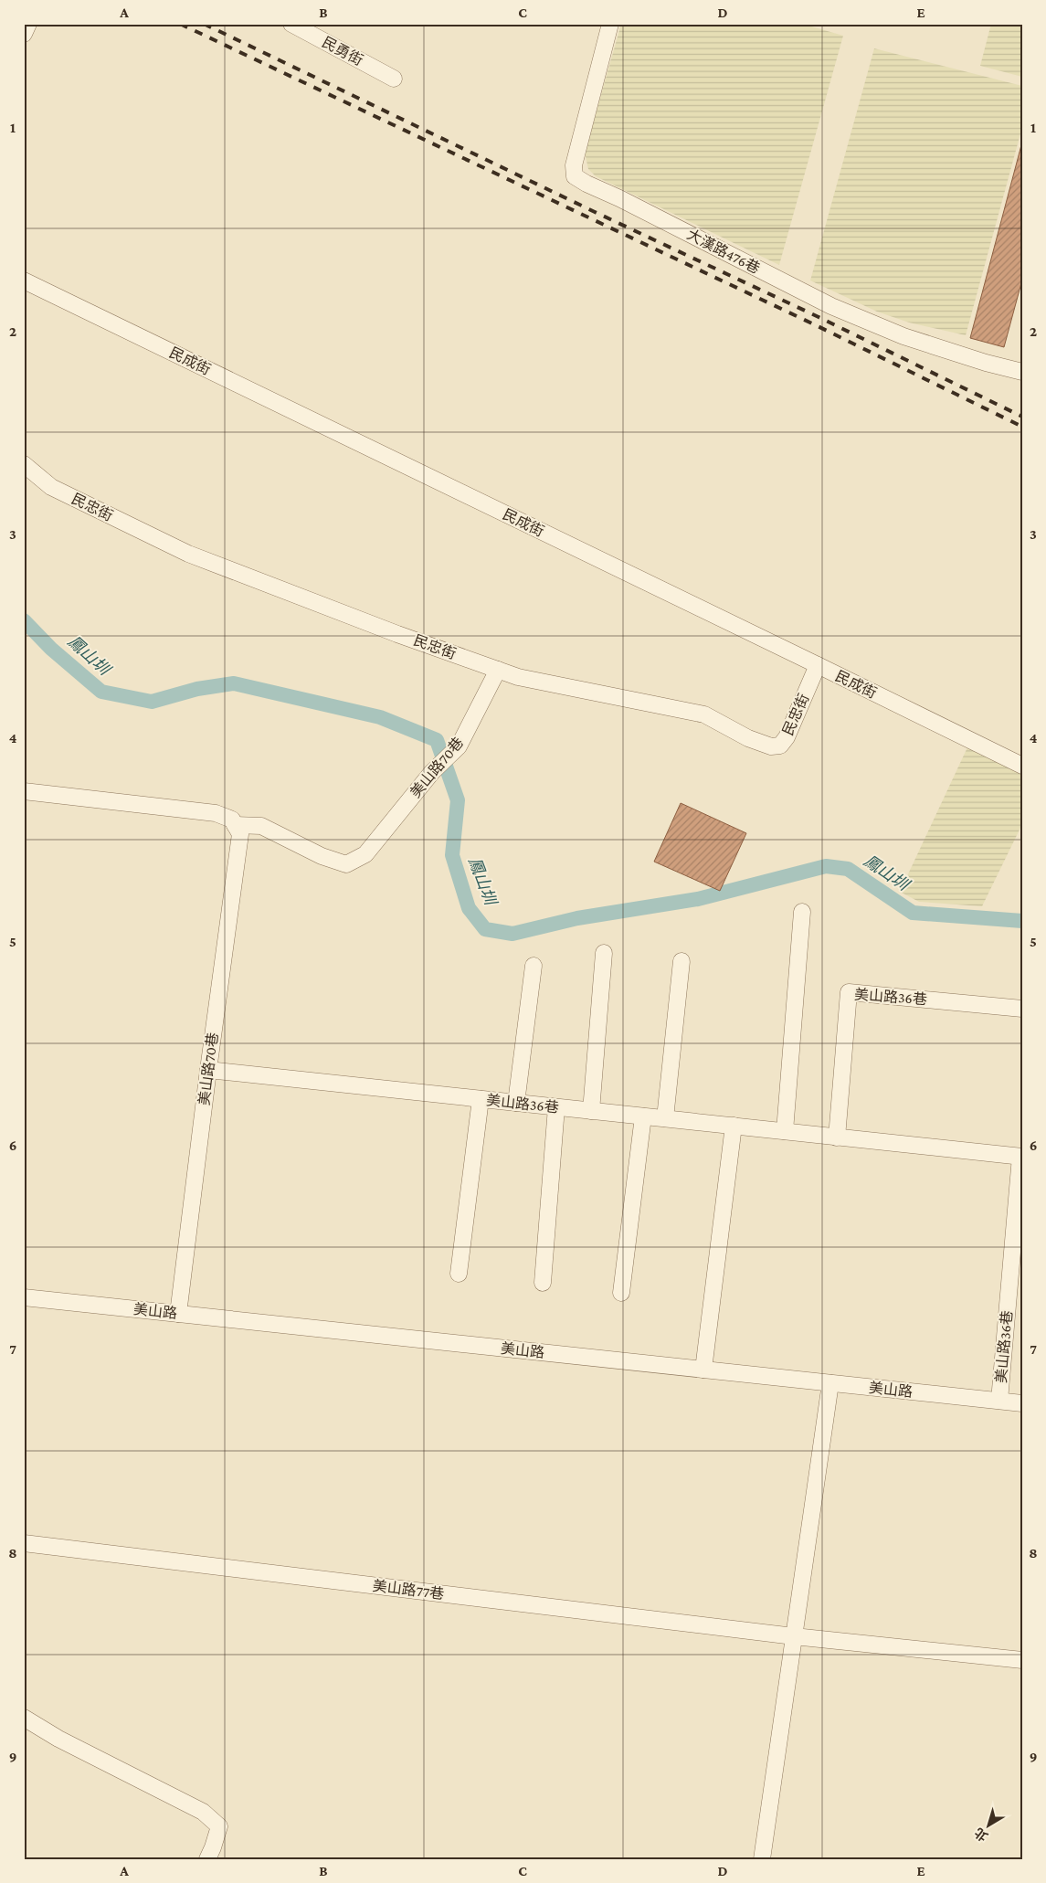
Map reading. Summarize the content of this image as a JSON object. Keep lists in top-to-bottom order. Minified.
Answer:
{"streets":{"street":["民勇街","大漢路476巷","民成街","民忠街","美山路70巷","美山路36巷","美山路","美山路77巷"]},"crossings":[["民成街","民忠街"],["民忠街","美山路70巷"],["美山路70巷","美山路36巷"],["美山路70巷","美山路"],["美山路36巷","美山路"]],"water":["鳳山圳"],"north":"bottom left","grid":{"columns":["A","B","C","D","E"],"rows":["1","2","3","4","5","6","7","8","9"]}}
